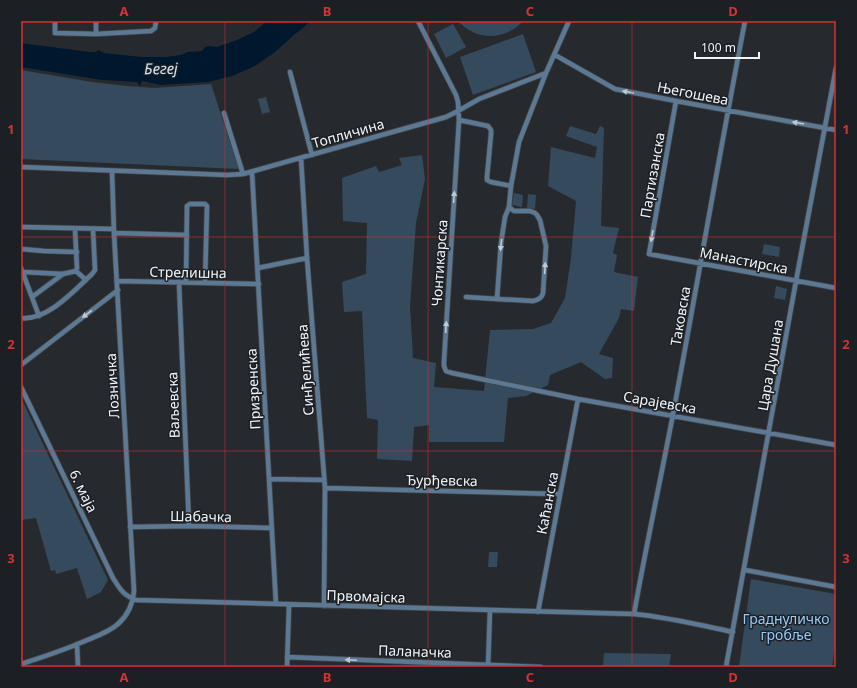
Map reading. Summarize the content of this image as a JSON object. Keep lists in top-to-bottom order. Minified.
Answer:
{"streets":{"street":["Његошева","Топличина","Партизанска","Манастирска","Чонтикарска","Стрелишна","Таковска","Цара Душана","Синђелићева","Лозничка","Призренска","Сарајевска","Ваљевска","Ђурђевска","6. маја","Каћанска","Шабачка","Првомајска","Паланачка"]},"crossings":[["Његошева","Партизанска"],["Његошева","Таковска"],["Његошева","Цара Душана"],["Топличина","Чонтикарска"],["Топличина","Синђелићева"],["Топличина","Лозничка"],["Топличина","Призренска"],["Партизанска","Манастирска"],["Манастирска","Таковска"],["Манастирска","Цара Душана"],["Чонтикарска","Сарајевска"],["Стрелишна","Лозничка"],["Стрелишна","Призренска"],["Стрелишна","Ваљевска"],["Таковска","Сарајевска"],["Таковска","Првомајска"],["Цара Душана","Сарајевска"],["Цара Душана","Првомајска"],["Синђелићева","Ђурђевска"],["Синђелићева","Првомајска"],["Лозничка","6. маја"],["Лозничка","Шабачка"],["Лозничка","Првомајска"],["Призренска","Шабачка"],["Призренска","Првомајска"],["Сарајевска","Каћанска"],["Ваљевска","Шабачка"],["Ђурђевска","Каћанска"],["6. маја","Првомајска"],["Каћанска","Првомајска"]],"one_way":["Његошева","Партизанска","Чонтикарска","Паланачка"],"water":["Бегеј"],"parks":["Граднуличко гробље"],"scale_bar":"100 m","grid":{"columns":["A","B","C","D"],"rows":["1","2","3"]}}
